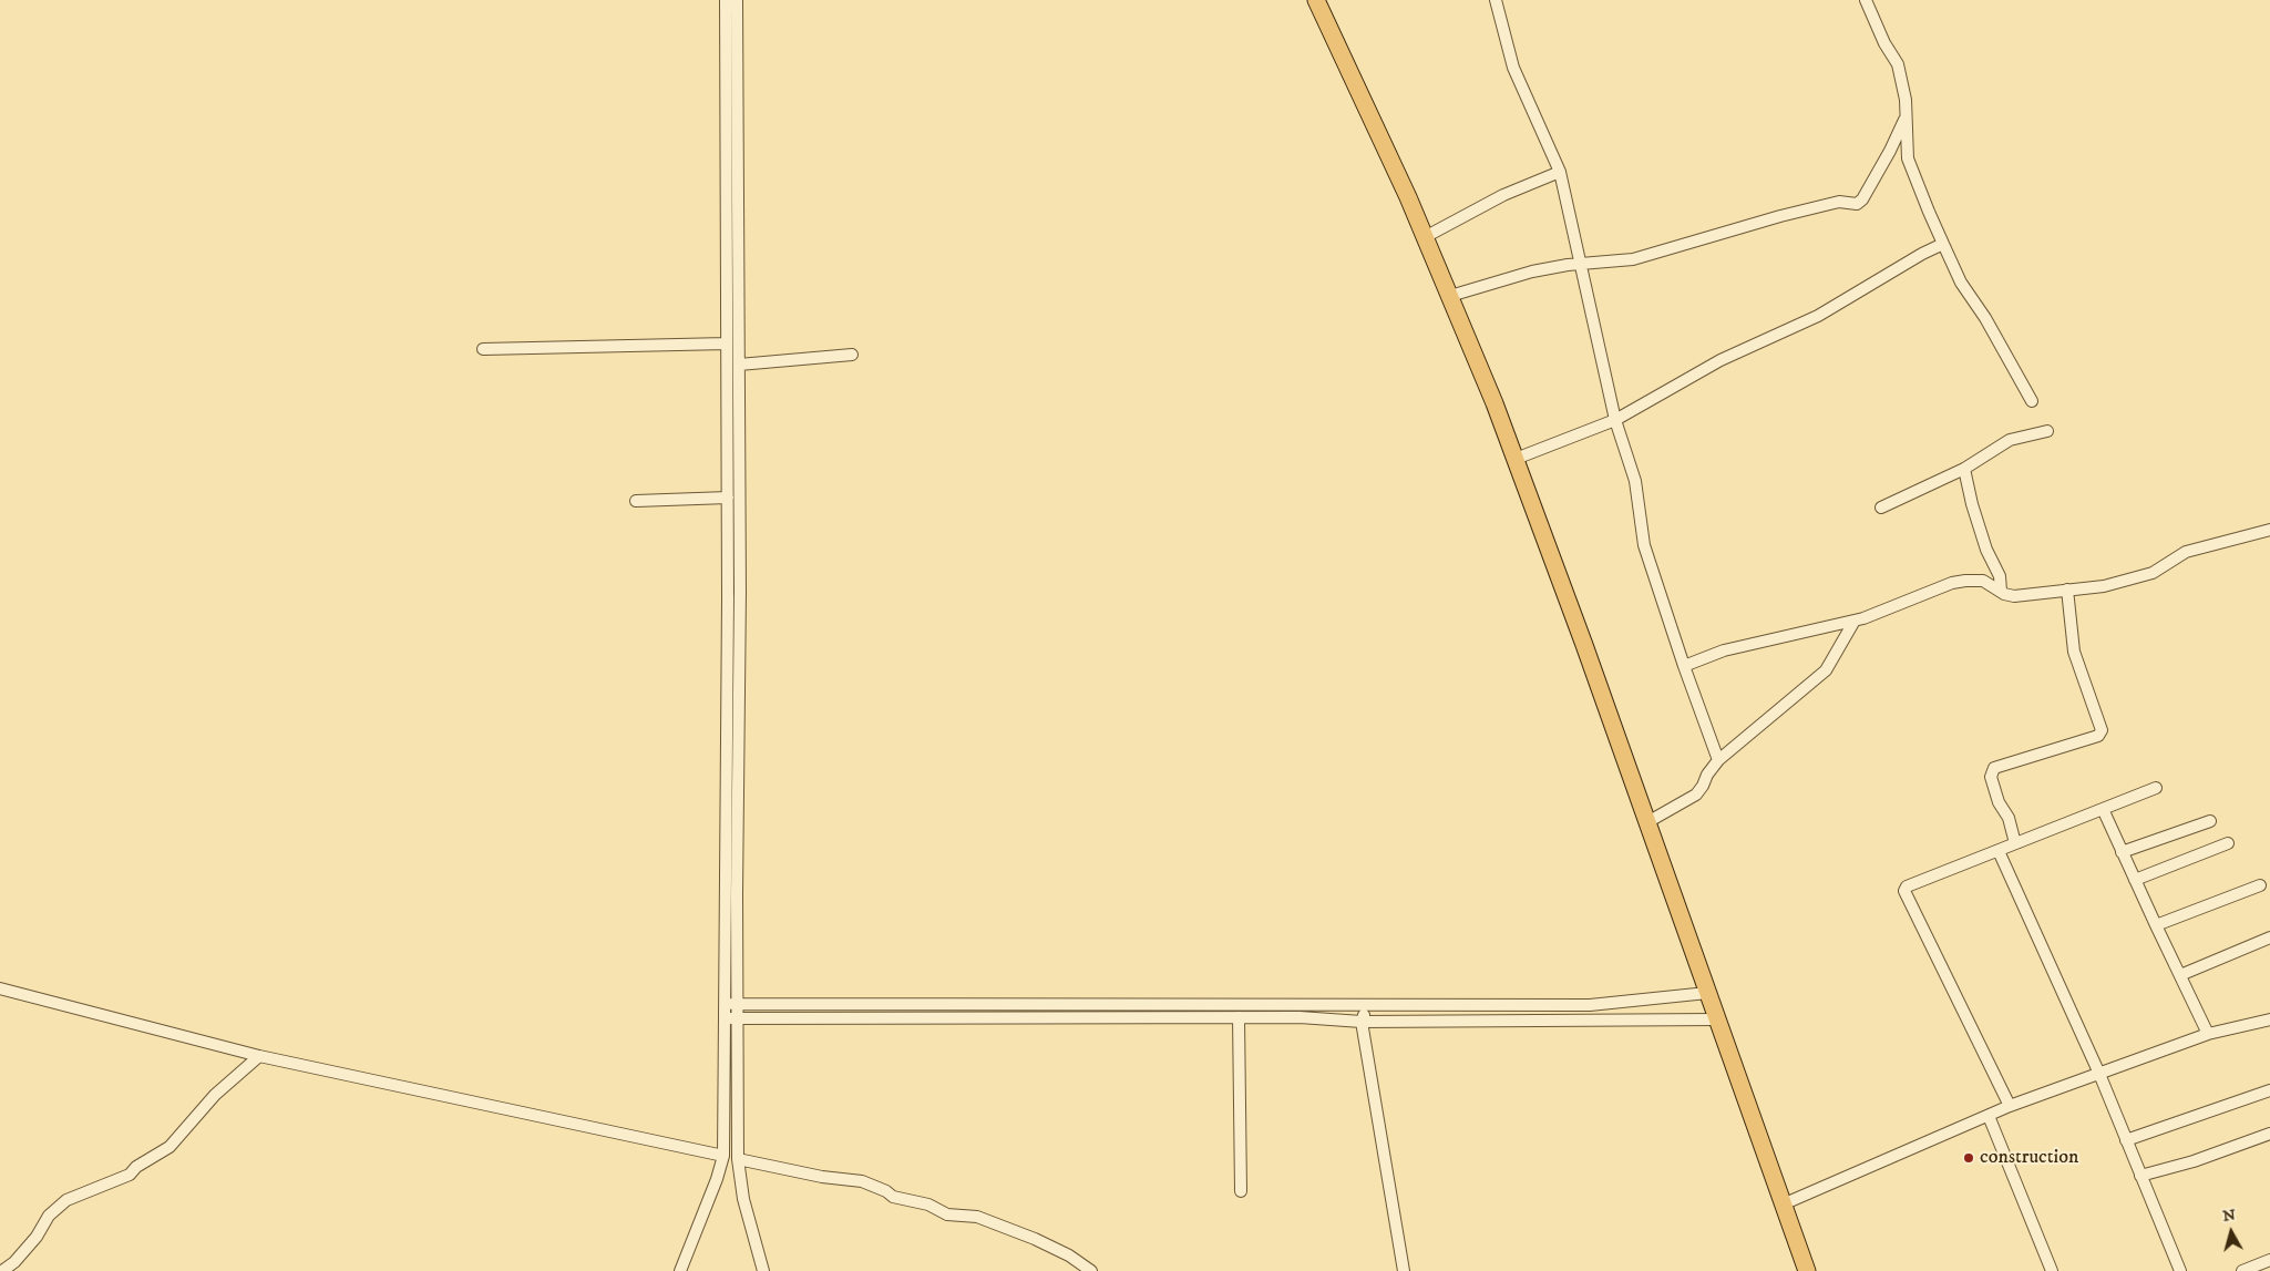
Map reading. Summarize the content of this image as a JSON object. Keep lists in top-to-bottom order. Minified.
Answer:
{"places":["construction"],"north":"top"}
